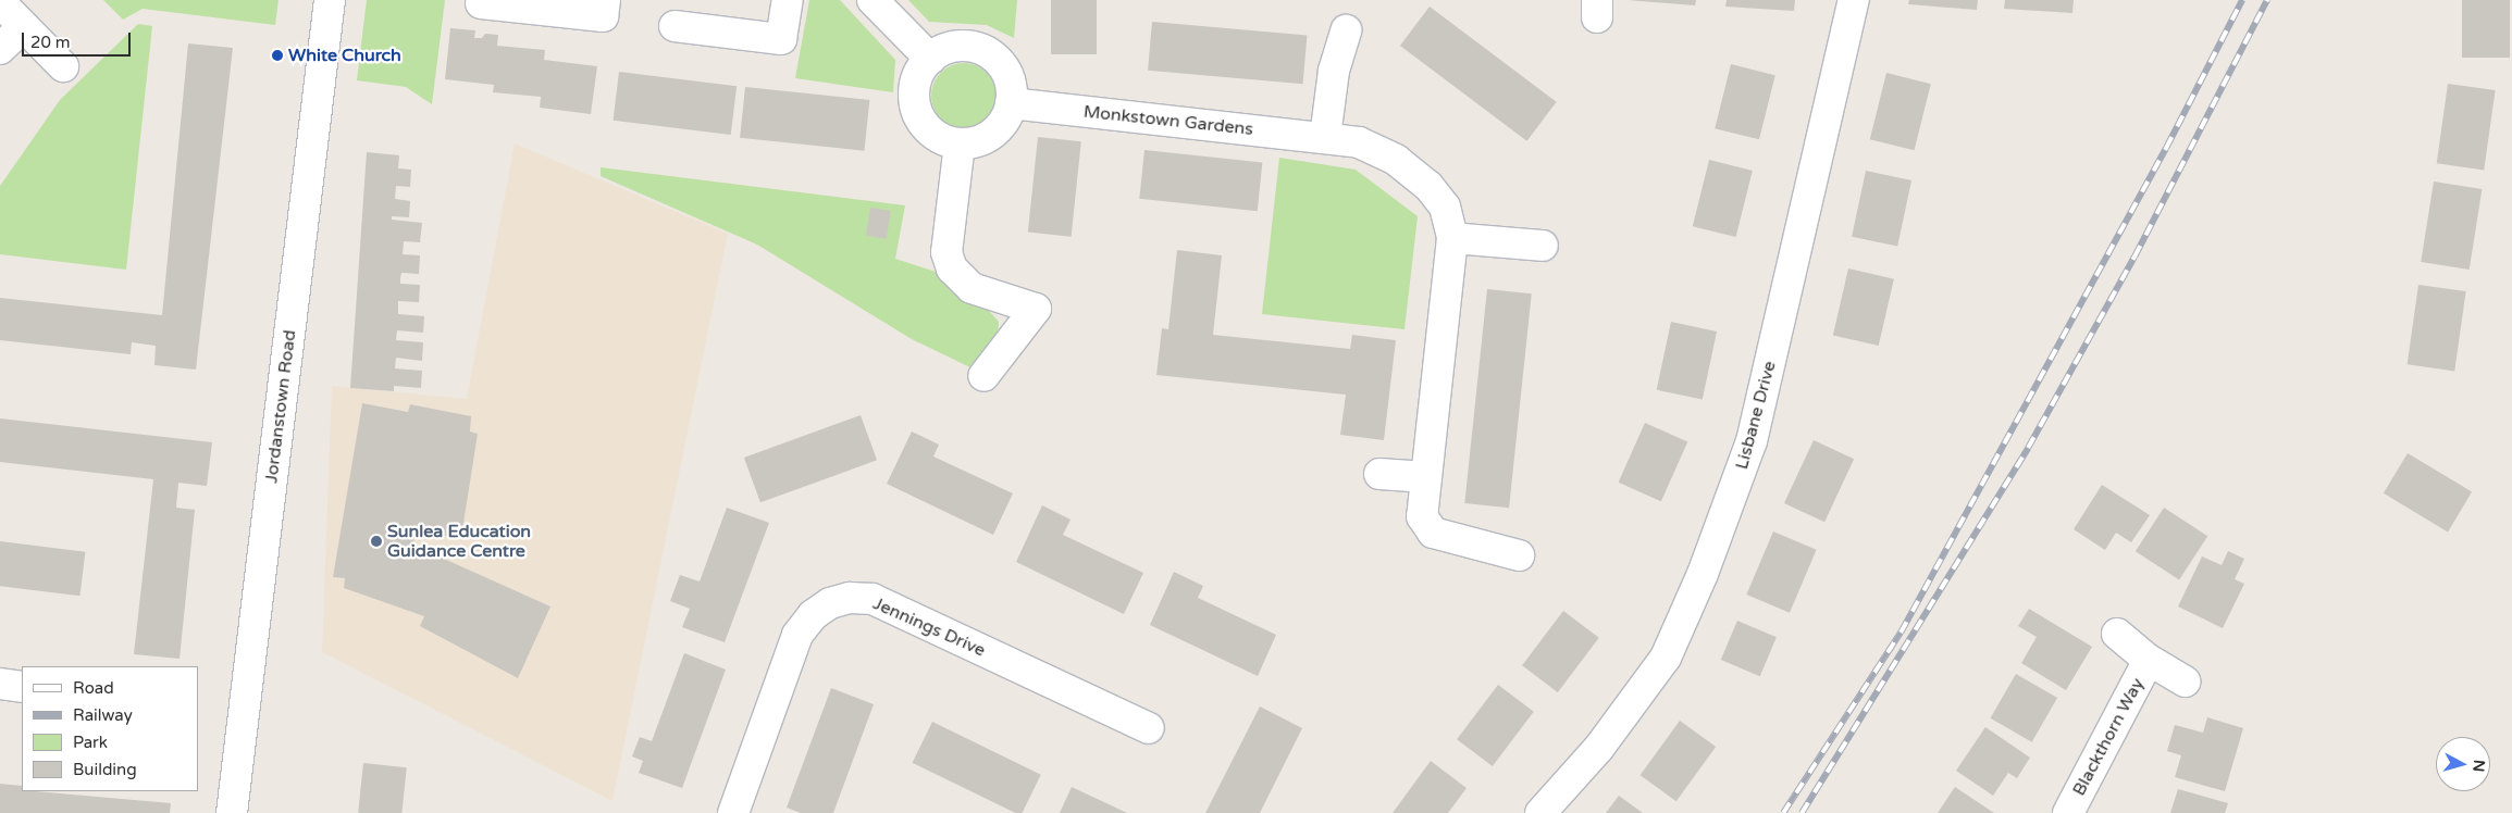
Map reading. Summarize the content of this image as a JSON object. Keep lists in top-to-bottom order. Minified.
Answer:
{"streets":{"street":["Monkstown Gardens","Jordanstown Road","Lisbane Drive","Jennings Drive","Blackthorn Way"]},"places":["White Church","Sunlea Education Guidance Centre"],"legend":["Road","Railway","Park","Building"],"scale_bar":"20 m","north":"right"}
